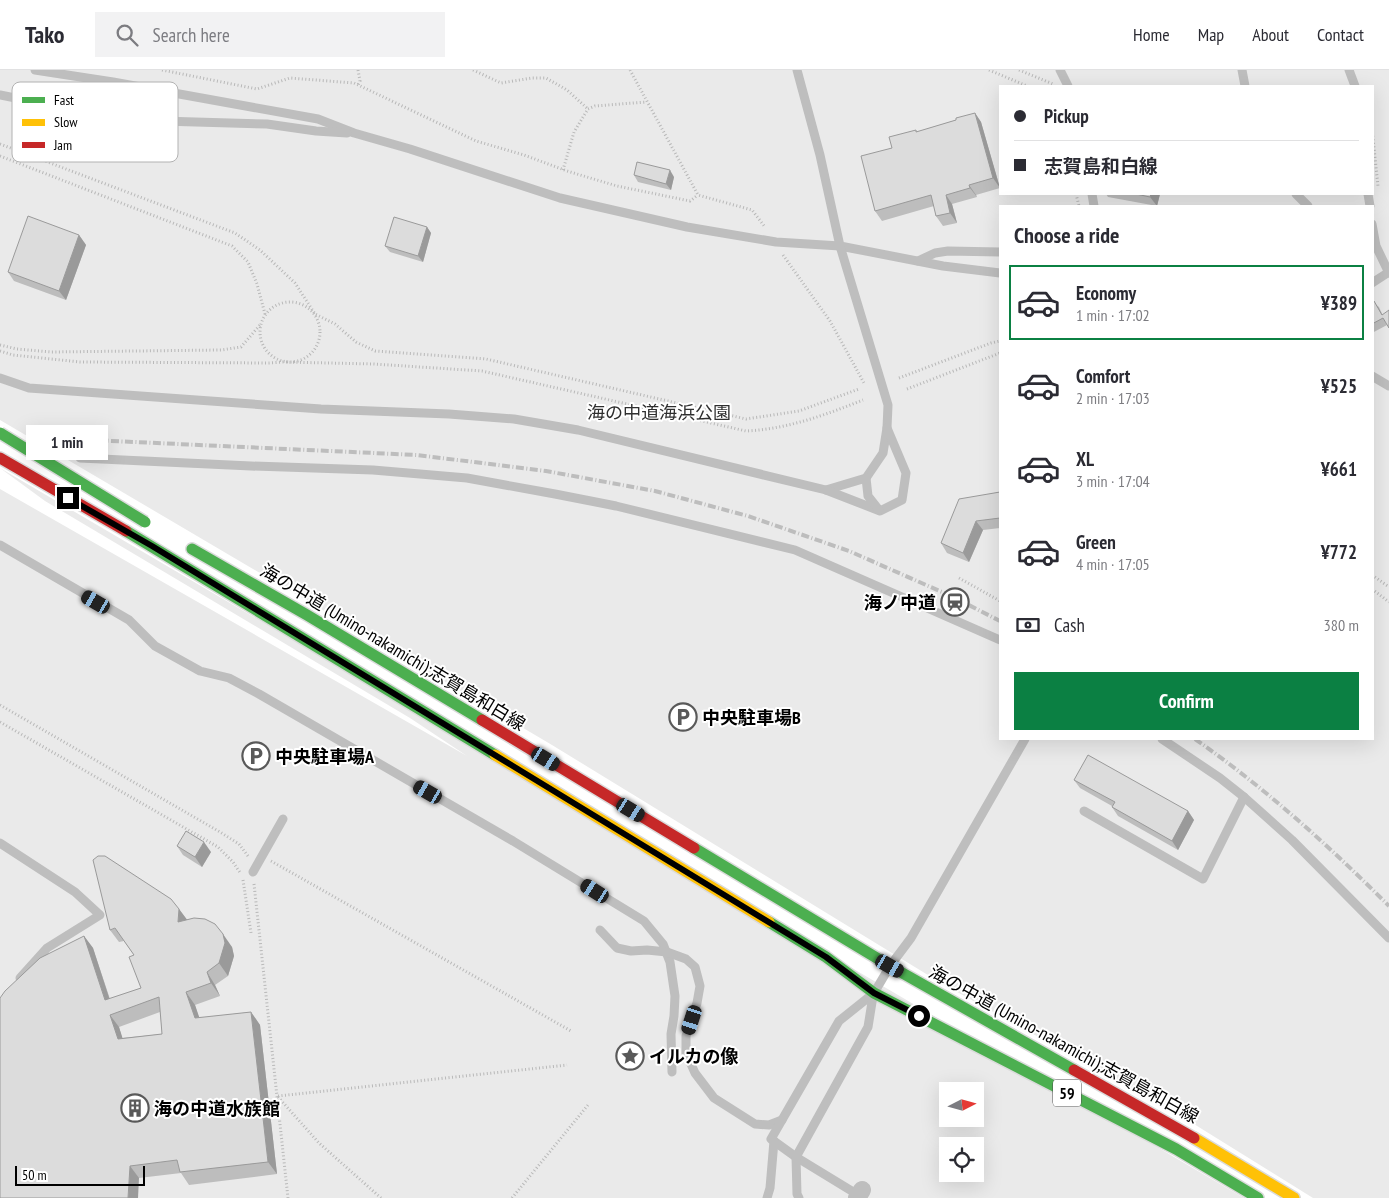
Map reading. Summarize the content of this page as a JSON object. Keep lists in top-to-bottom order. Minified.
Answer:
{"streets":{"main road":["海の中道 (Umino-nakamichi);志賀島和白線","59"]},"parks":["海の中道海浜公園"],"places":{"station":["海ノ中道"],"parking":["中央駐車場B","中央駐車場A"],"place":["イルカの像"],"building":["海の中道水族館"]},"legend":["Fast","Slow","Jam"],"scale_bar":"50 m","north":"right","page":{"header":"Tako","search":"Search here","nav":["Home","Map","About","Contact"],"banner":["Pickup","志賀島和白線"],"heading":"Choose a ride","list":[{"name":"Economy","note":"1 min · 17:02","value":"¥389"},{"name":"Comfort","note":"2 min · 17:03","value":"¥525"},{"name":"XL","note":"3 min · 17:04","value":"¥661"},{"name":"Green","note":"4 min · 17:05","value":"¥772"}],"bubble":"1 min","pay":["Cash","380 m"],"buttons":"Confirm","scale":"50 m"}}
